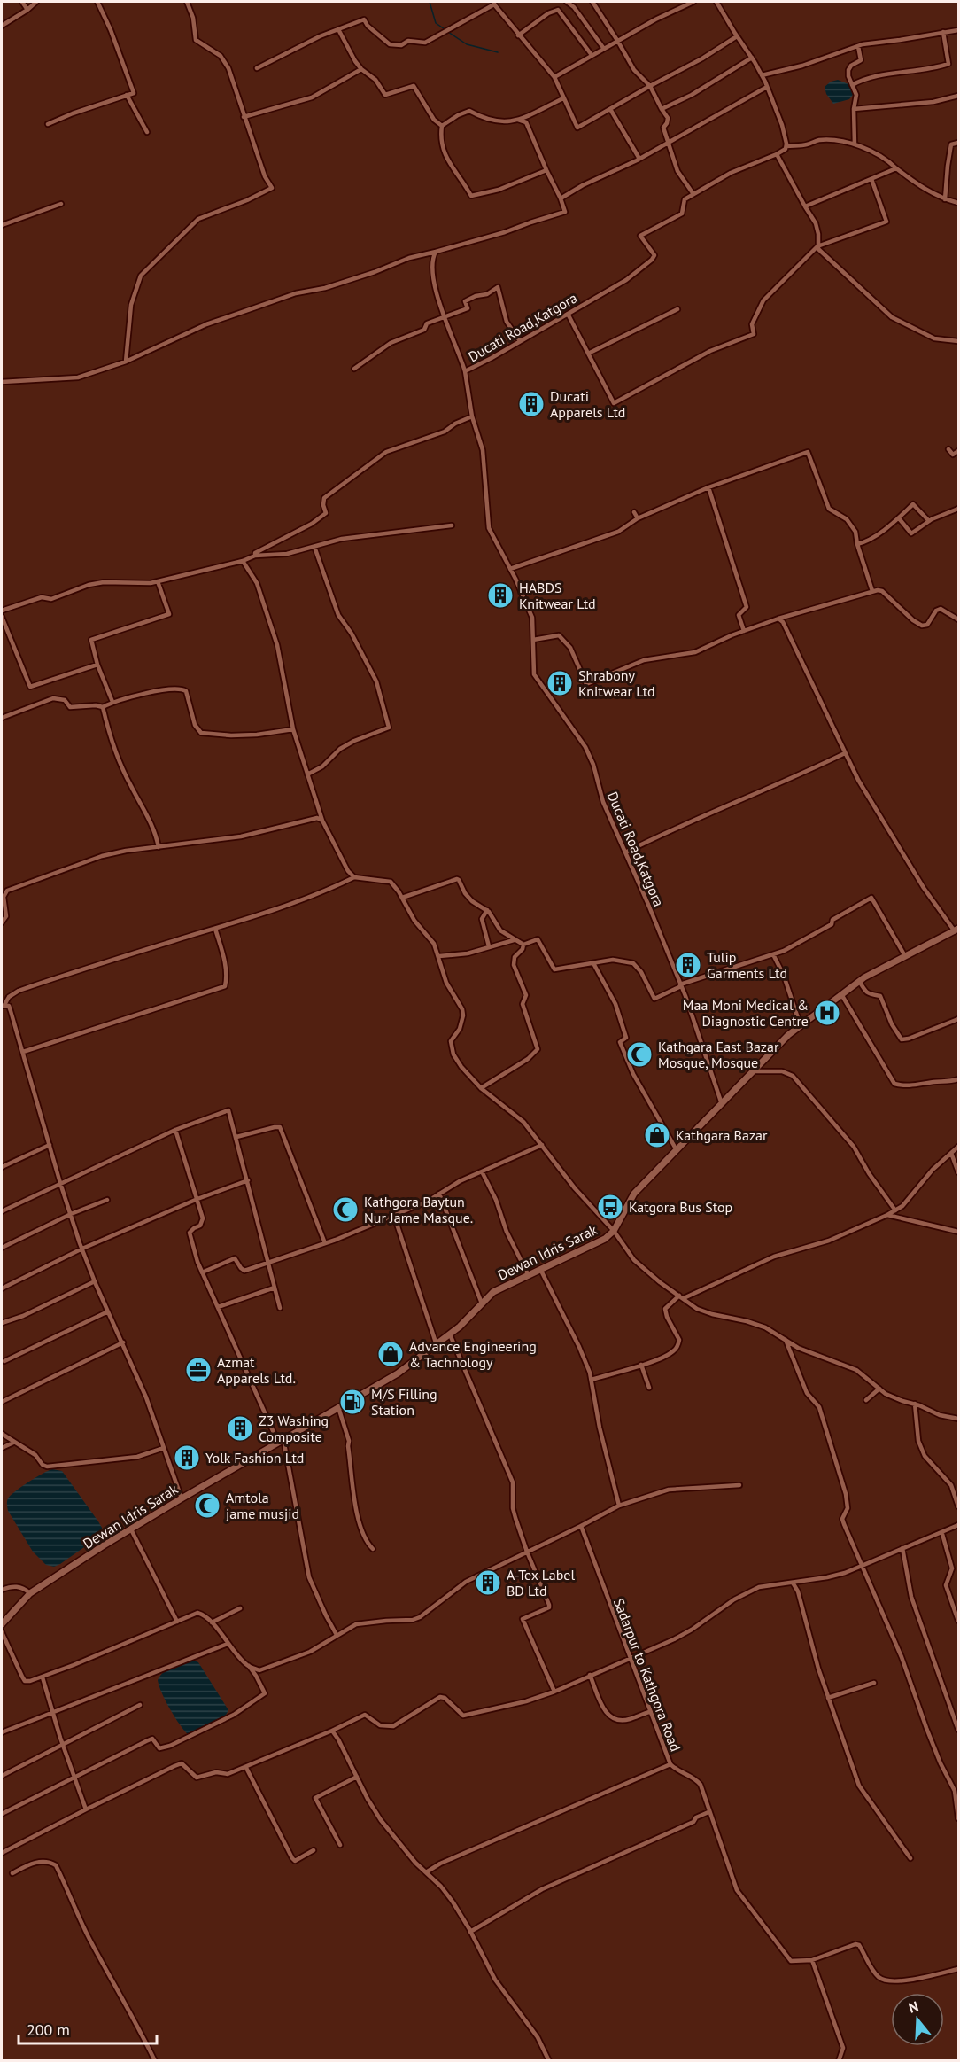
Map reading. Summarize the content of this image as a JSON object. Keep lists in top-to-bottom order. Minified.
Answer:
{"streets":{"main road":["Dewan Idris Sarak"],"street":["Ducati Road,Katgora","Sadarpur to Kathgora Road"]},"crossings":[["Ducati Road,Katgora","Dewan Idris Sarak"]],"places":{"building":["Ducati Apparels Ltd","HABDS Knitwear Ltd","Shrabony Knitwear Ltd","Tulip Garments Ltd","Z3 Washing Composite","Yolk Fashion Ltd","A-Tex Label BD Ltd"],"hospital":["Maa Moni Medical & Diagnostic Centre"],"mosque":["Kathgara East Bazar Mosque, Mosque","Kathgora Baytun Nur Jame Masque.","Amtola jame musjid"],"shop":["Kathgara Bazar","Advance Engineering & Tachnology"],"bus stop":["Katgora Bus Stop"],"office":["Azmat Apparels Ltd."],"fuel station":["M/S Filling Station"]},"scale_bar":"200 m","north":"top"}
